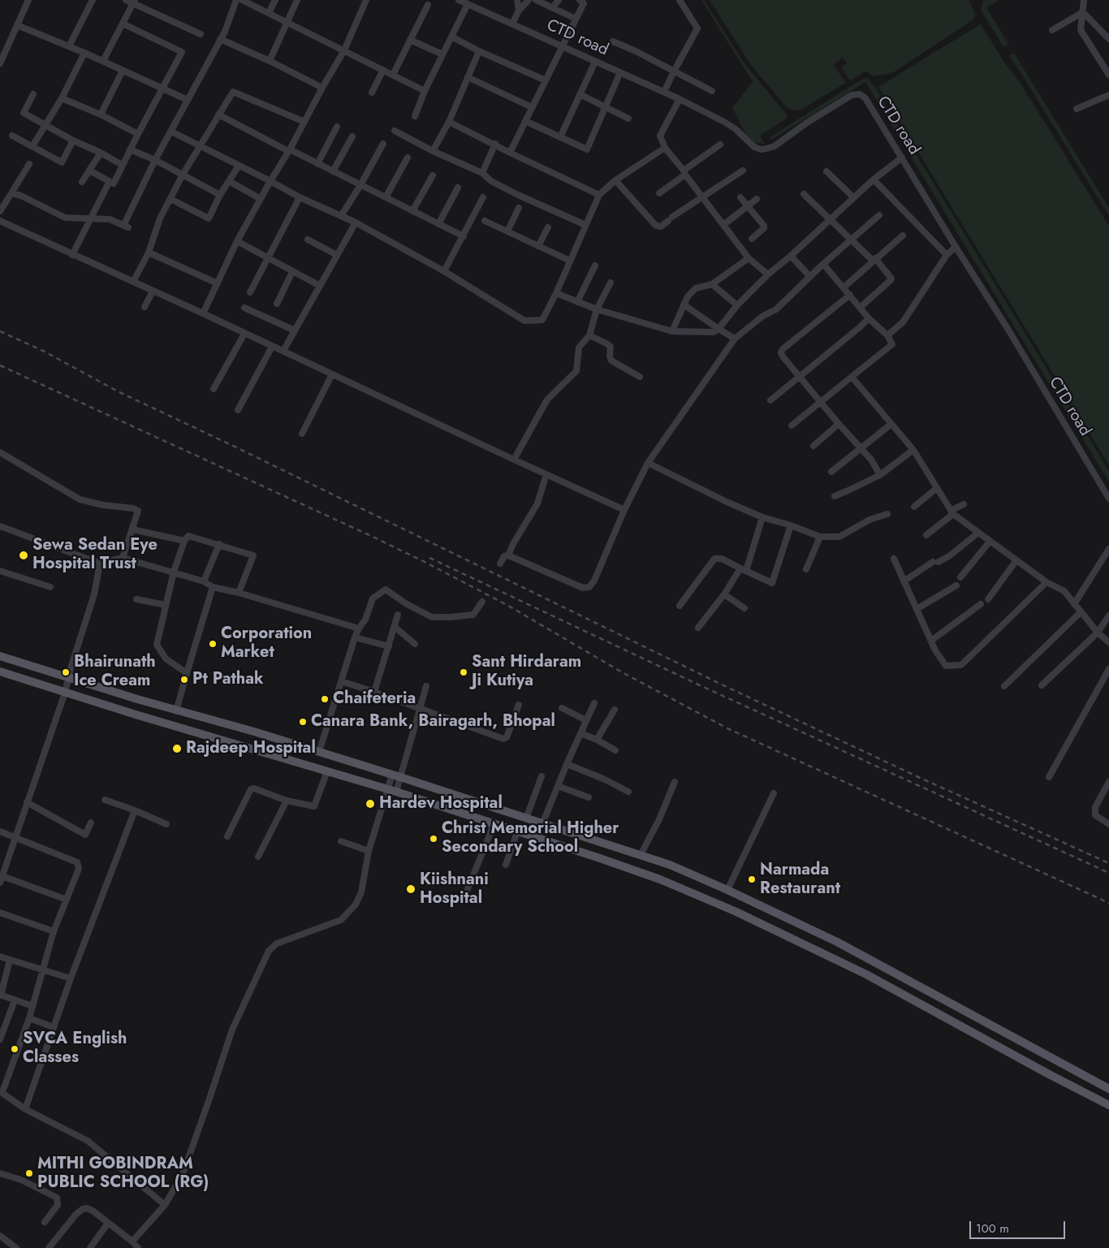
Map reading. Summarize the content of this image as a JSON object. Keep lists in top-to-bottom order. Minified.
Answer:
{"streets":{"street":["CTD road"]},"places":["Sewa Sedan Eye Hospital Trust","Corporation Market","Bhairunath Ice Cream","Sant Hirdaram Ji Kutiya","Pt Pathak","Chaifeteria","Canara Bank, Bairagarh, Bhopal","Rajdeep Hospital","Hardev Hospital","Christ Memorial Higher Secondary School","Narmada Restaurant","Kiishnani Hospital","SVCA English Classes","MITHI GOBINDRAM PUBLIC SCHOOL (RG)"],"scale_bar":"100 m"}
